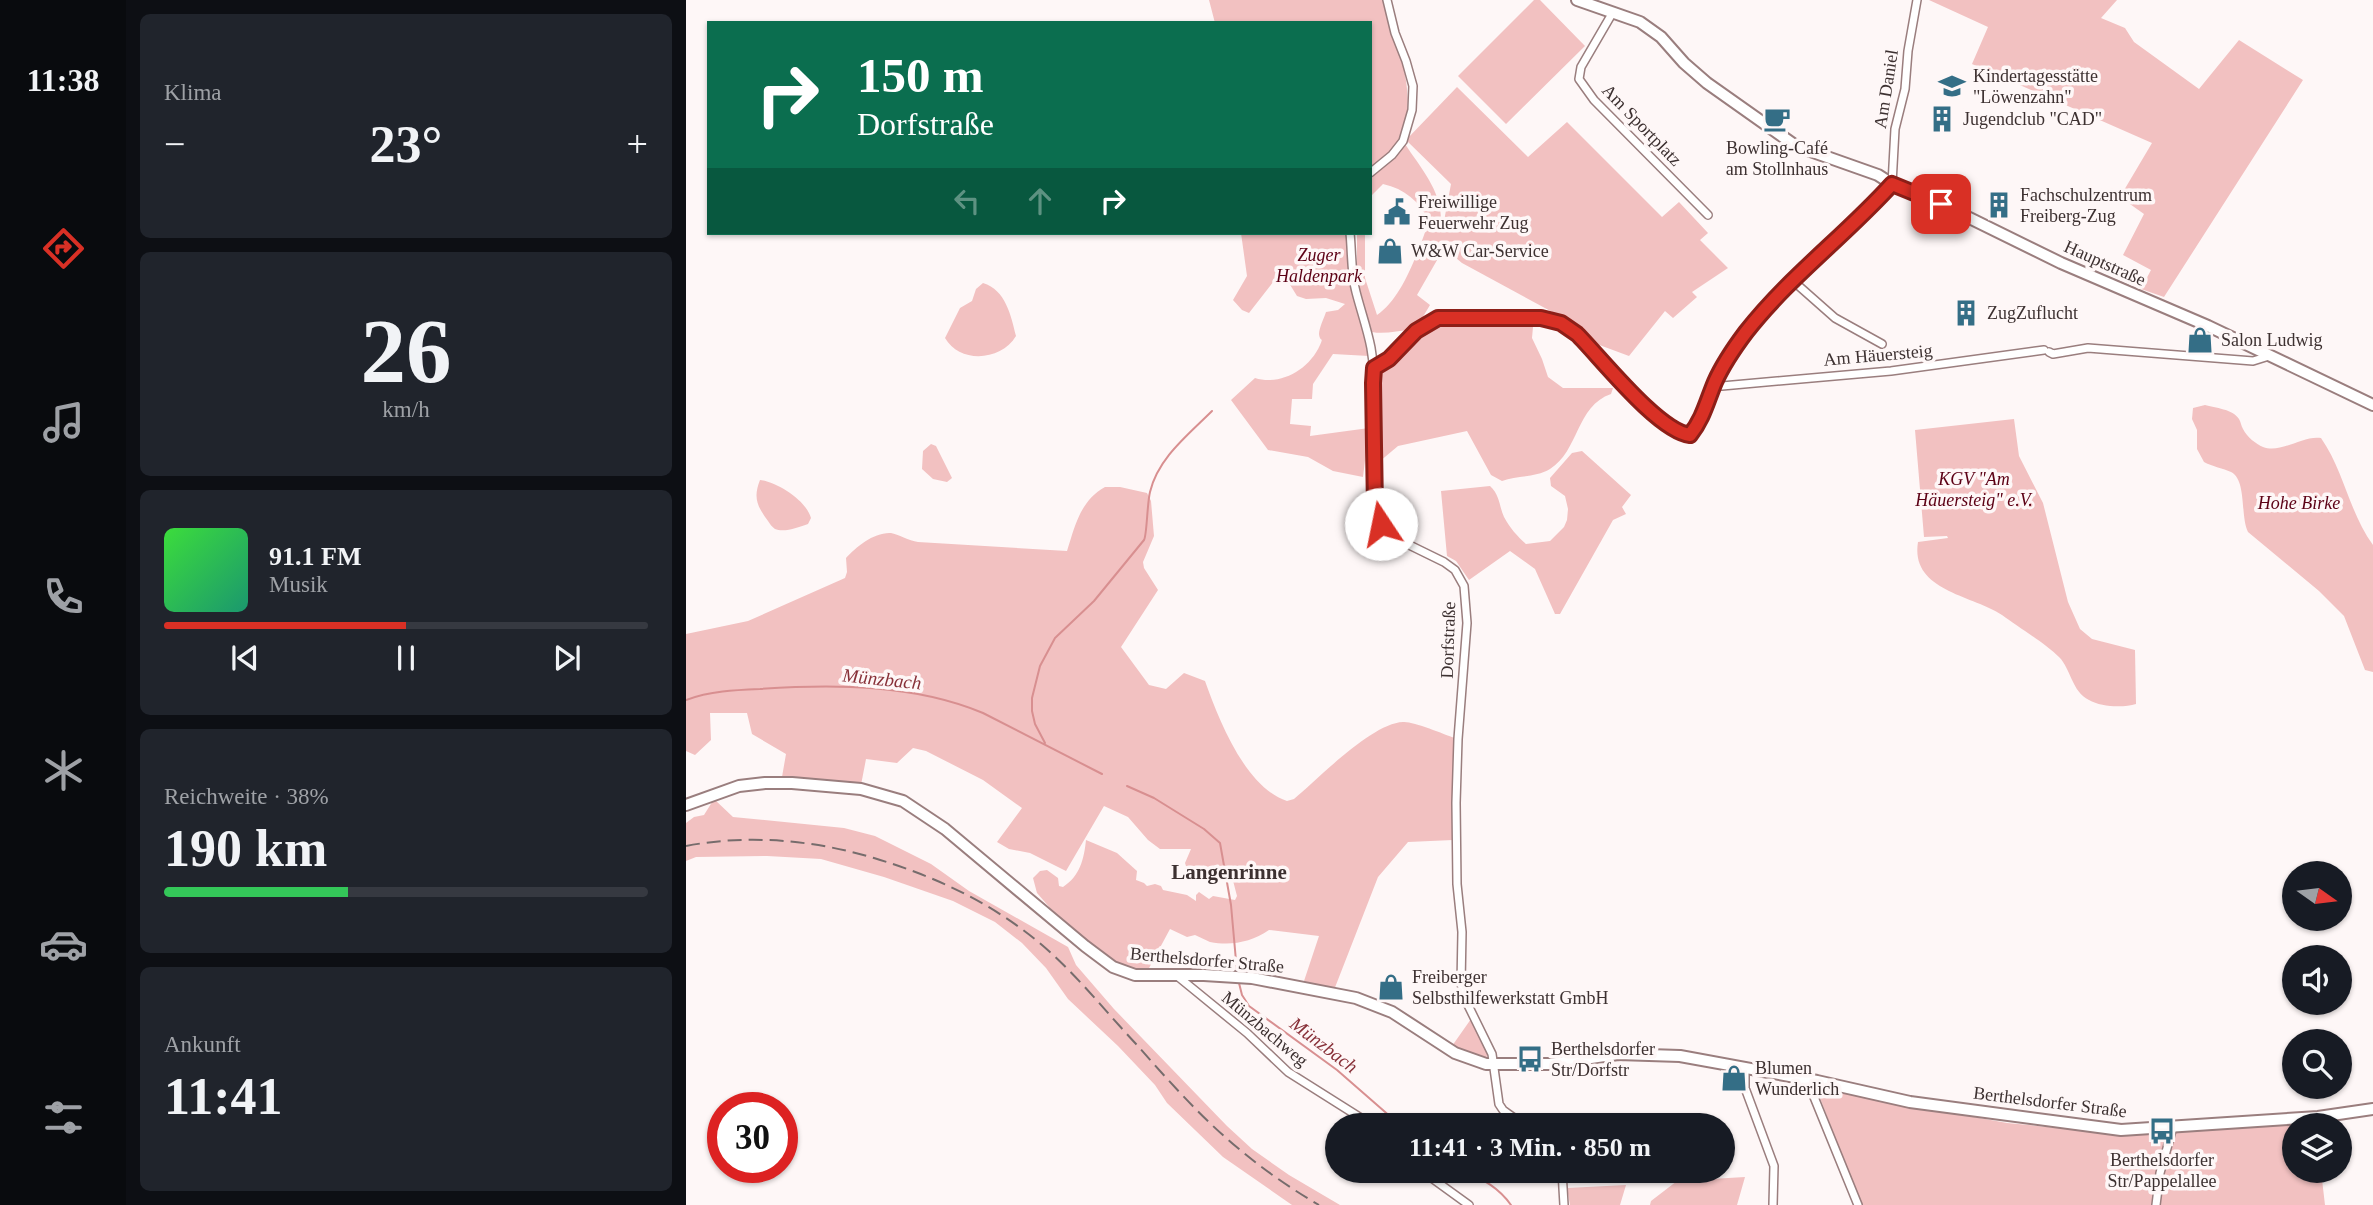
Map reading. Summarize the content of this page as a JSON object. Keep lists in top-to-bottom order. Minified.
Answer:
{"streets":{"street":["Am Daniel","Am Sportplatz","Hauptstraße","Am Häuersteig","Dorfstraße","Berthelsdorfer Straße","Münzbachweg"]},"crossings":[["Am Daniel","Hauptstraße"],["Am Sportplatz","Hauptstraße"],["Hauptstraße","Am Häuersteig"],["Dorfstraße","Berthelsdorfer Straße"],["Berthelsdorfer Straße","Münzbachweg"]],"districts":["Langenrinne"],"water":["Münzbach"],"parks":["Zuger Haldenpark","KGV \"Am Häuersteig\" e.V.","Hohe Birke"],"places":{"school or university":["Kindertagesstätte \"Löwenzahn\""],"cafe":["Bowling-Café am Stollnhaus"],"building":["Jugendclub \"CAD\"","Fachschulzentrum Freiberg-Zug","ZugZuflucht"],"public building":["Freiwillige Feuerwehr Zug"],"shop":["W&W Car-Service","Salon Ludwig","Freiberger Selbsthilfewerkstatt GmbH","Blumen Wunderlich"],"bus stop":["Berthelsdorfer Str/Dorfstr","Berthelsdorfer Str/Pappelallee"]},"north":"right","page":{"tabs":"11:38","tile":["Klima",["26","km/h"],["Reichweite · 38%","190 km"],["Ankunft","11:41"]],"turn":["150 m","Dorfstraße"],"heat":["−","23°","+"],"song":["91.1 FM","Musik"],"limit":"30","trip":"11:41 · 3 Min. · 850 m"}}
